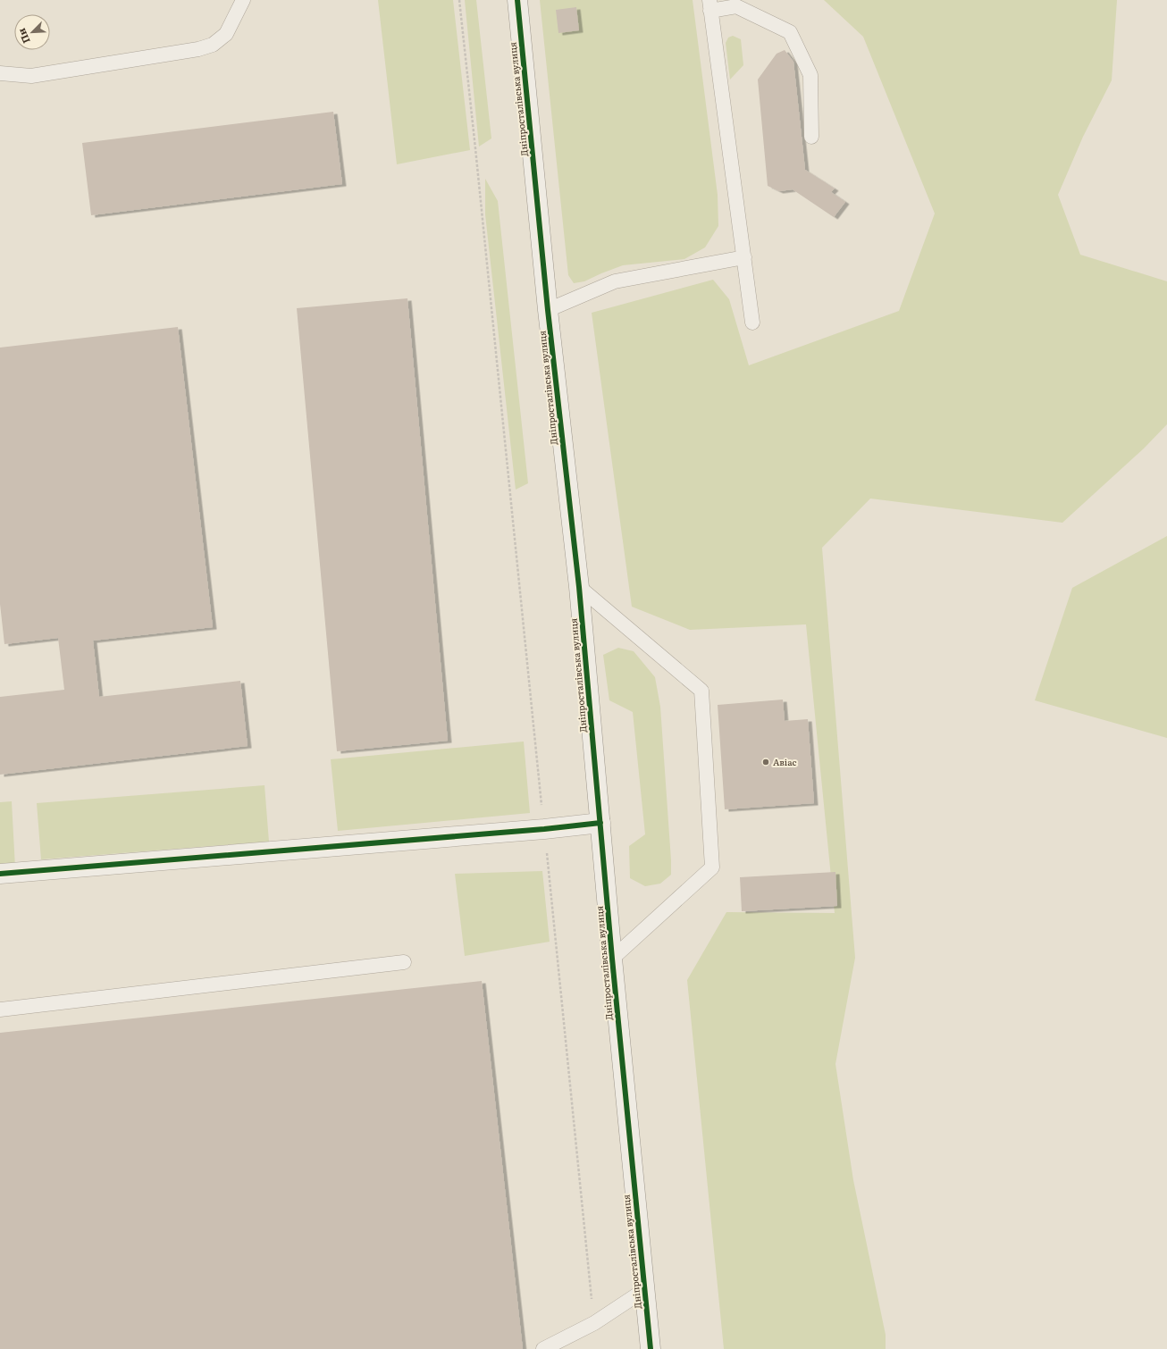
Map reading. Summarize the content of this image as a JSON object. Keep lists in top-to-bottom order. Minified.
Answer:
{"streets":{"street":["Дніпросталівська вулиця"]},"places":["Авіас"],"north":"bottom left"}
